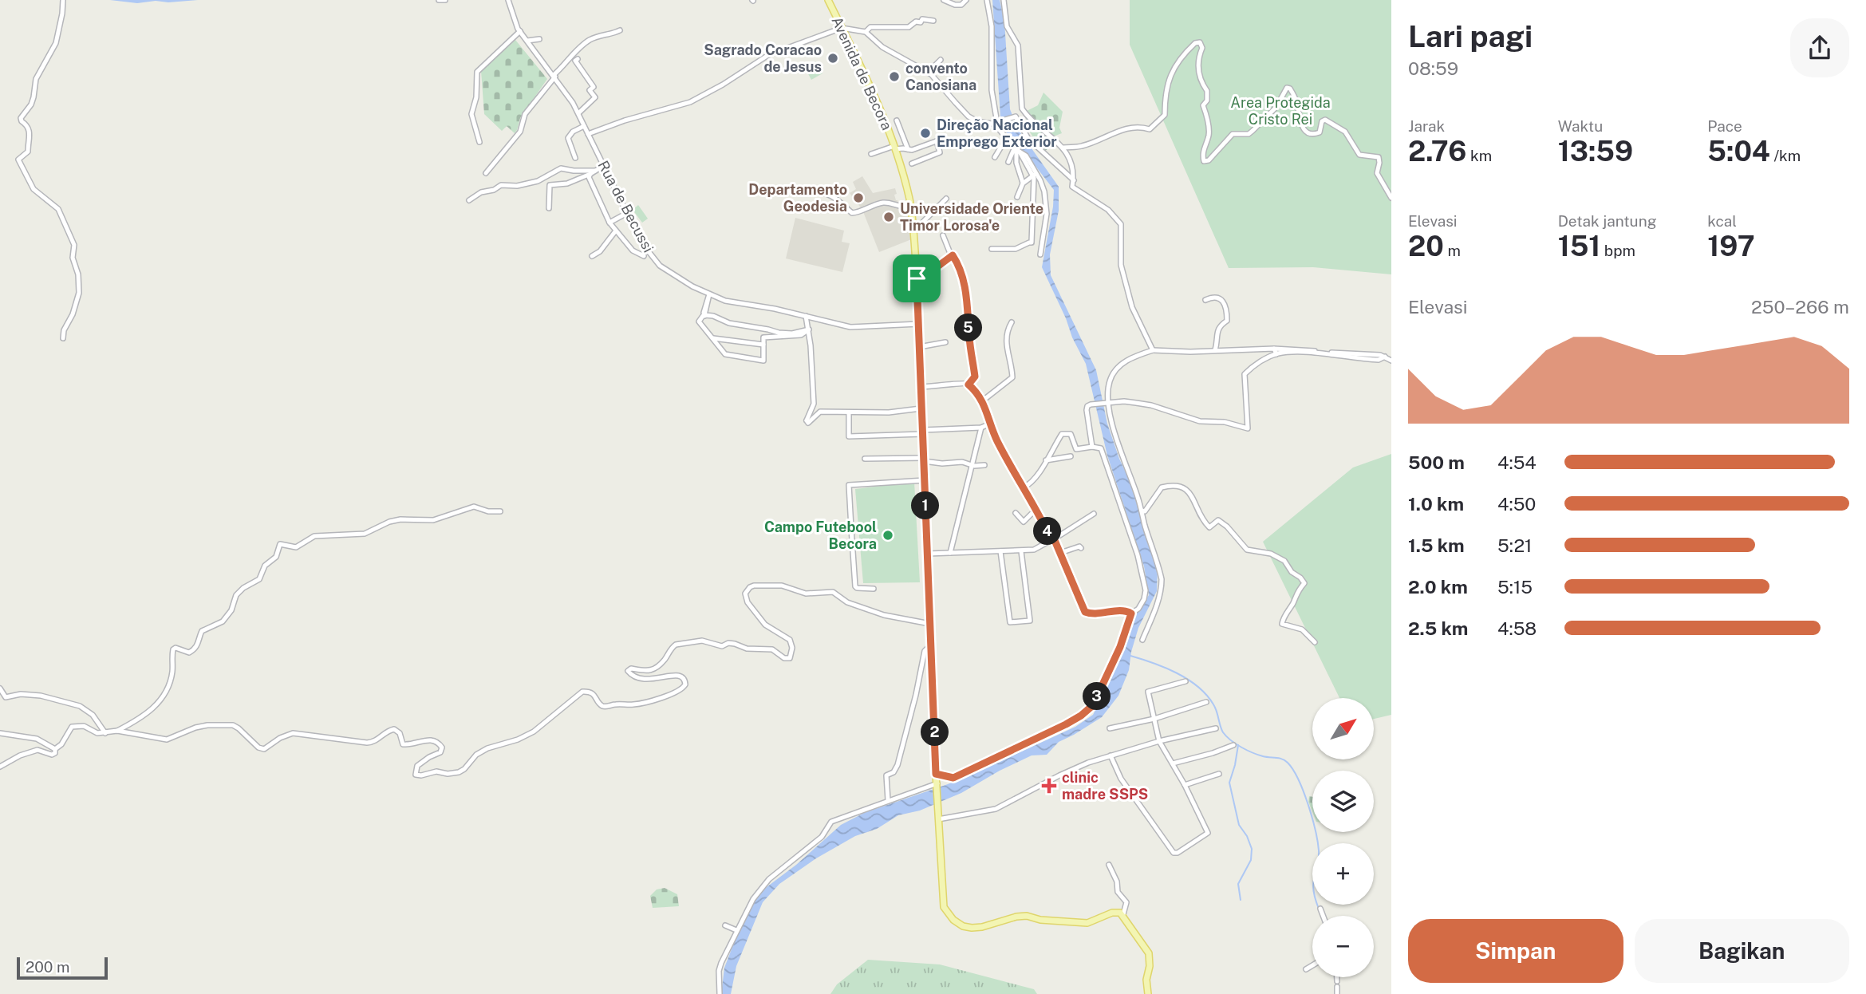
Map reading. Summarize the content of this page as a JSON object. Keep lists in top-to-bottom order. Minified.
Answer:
{"streets":{"main road":["Avenida de Becora"],"street":["Rua de Becussi"]},"crossings":[["Avenida de Becora","Rua de Becussi"]],"parks":["Area Protegida Cristo Rei"],"places":{"other":["Sagrado Coracao de Jesus","convento Canosiana","Direção Nacional Emprego Exterior","Departamento Geodesia","Universidade Oriente Timor Lorosa'e","Campo Futebool Becora"],"health":["clinic madre SSPS"]},"scale_bar":"200 m","north":"top right","page":{"heading":["Lari pagi","08:59"],"stats":[["Jarak","2.76 km"],["Waktu","13:59"],["Pace","5:04 /km"],["Elevasi","20 m"],["Detak jantung","151 bpm"],["kcal","197"]],"chart":["Elevasi","250–266 m"],"pins":["5","1","4","3","2"],"list":[{"name":"500 m","note":"4:54"},{"name":"1.0 km","note":"4:50"},{"name":"1.5 km","note":"5:21"},{"name":"2.0 km","note":"5:15"},{"name":"2.5 km","note":"4:58"}],"map_buttons":["+","−"],"buttons":["Simpan","Bagikan"],"scale":"200 m"}}
